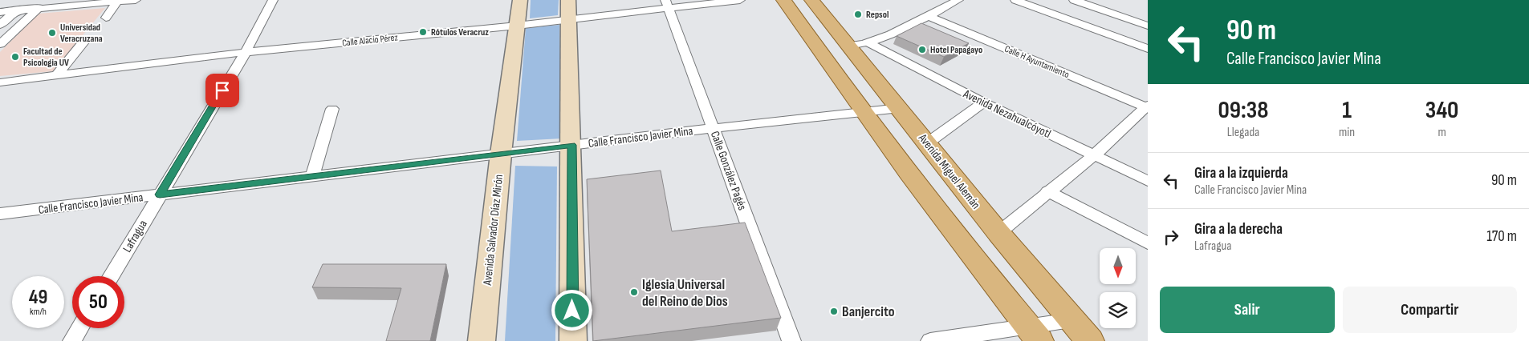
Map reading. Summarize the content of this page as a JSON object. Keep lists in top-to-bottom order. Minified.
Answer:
{"streets":{"main road":["Avenida Miguel Alemán","Avenida Salvador Díaz Mirón"],"street":["Calle Alacio Pérez","Calle H Ayuntamiento","Avenida Nezahualcóyotl","Calle Francisco Javier Mina","Calle González Pagés","Lafragua"]},"crossings":[["Calle Alacio Pérez","Calle González Pagés"],["Calle Alacio Pérez","Avenida Salvador Díaz Mirón"],["Calle Alacio Pérez","Lafragua"],["Avenida Nezahualcóyotl","Avenida Miguel Alemán"],["Calle Francisco Javier Mina","Calle González Pagés"],["Calle Francisco Javier Mina","Avenida Miguel Alemán"],["Calle Francisco Javier Mina","Avenida Salvador Díaz Mirón"],["Calle Francisco Javier Mina","Lafragua"]],"places":["Repsol","Rótulos Veracruz","Universidad Veracruzana","Hotel Papagayo","Facultad de Psicologia UV","Iglesia Universal del Reino de Dios","Banjercito"],"north":"bottom","page":{"turn":["90 m","Calle Francisco Javier Mina"],"eta":["09:38","Llegada","1","min","340","m"],"list":[{"name":"Gira a la izquierda","note":"Calle Francisco Javier Mina","value":"90 m"},{"name":"Gira a la derecha","note":"Lafragua","value":"170 m"}],"speed":"49 km/h","limit":"50","buttons":["Salir","Compartir"]}}
